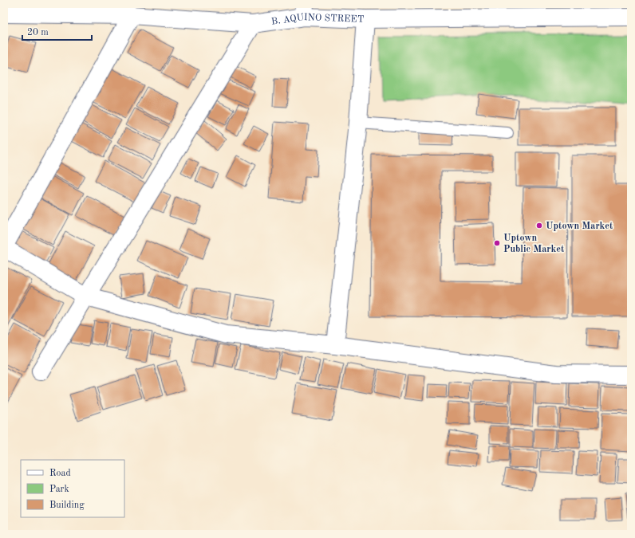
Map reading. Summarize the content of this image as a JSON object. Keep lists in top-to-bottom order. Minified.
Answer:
{"streets":{"street":["B. AQUINO STREET"]},"places":["Uptown Market","Uptown Public Market"],"legend":["Road","Park","Building"],"scale_bar":"20 m"}
